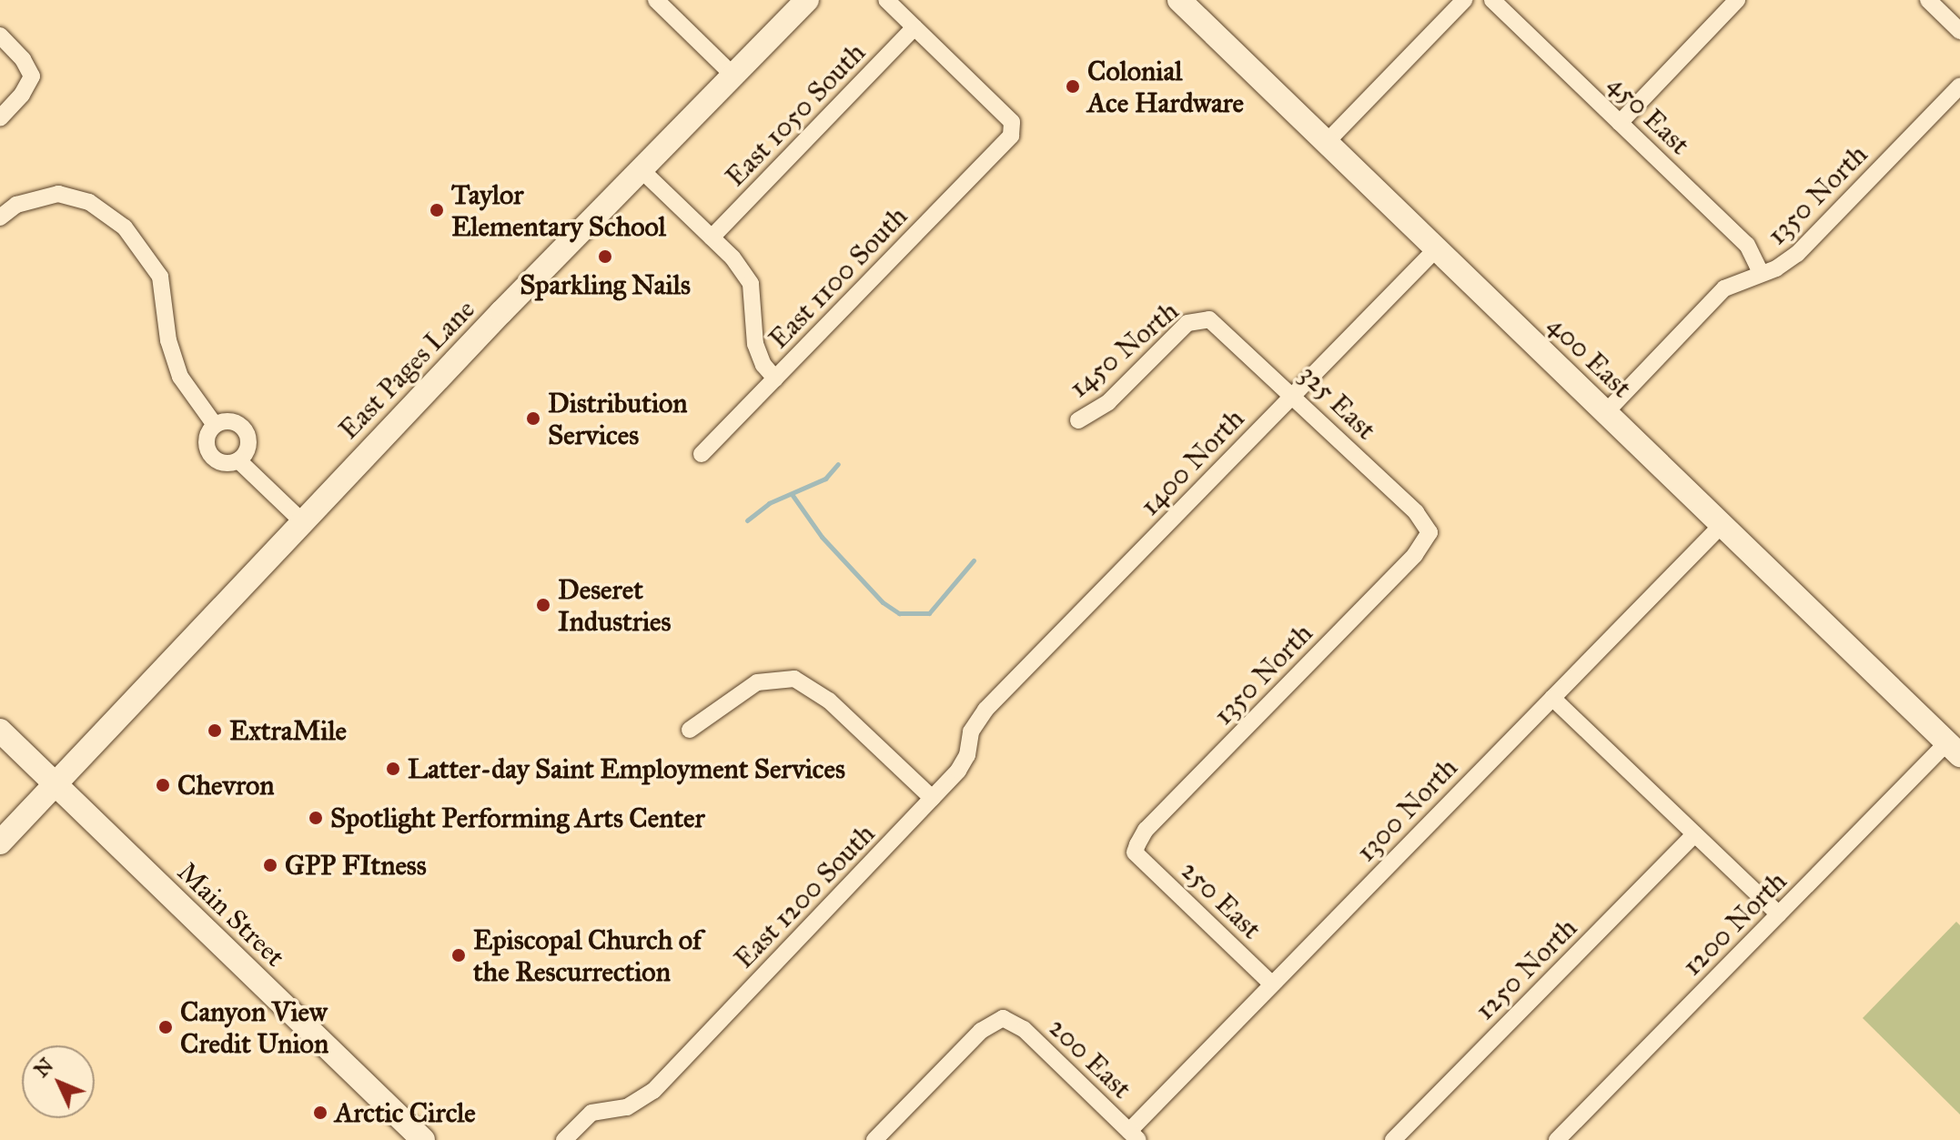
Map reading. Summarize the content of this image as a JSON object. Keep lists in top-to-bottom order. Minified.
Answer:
{"streets":{"main road":["400 East","East Pages Lane","Main Street"],"street":["East 1050 South","450 East","1350 North","East 1100 South","1450 North","325 East","1400 North","1300 North","East 1200 South","250 East","1200 North","1250 North","200 East"]},"crossings":[["East 1050 South","East 1100 South"],["450 East","1350 North"],["1350 North","400 East"],["1350 North","325 East"],["1350 North","250 East"],["1450 North","325 East"],["400 East","1400 North"],["400 East","1300 North"],["400 East","1200 North"],["East Pages Lane","Main Street"],["325 East","1400 North"],["1400 North","East 1200 South"],["1300 North","250 East"],["1300 North","200 East"]],"places":["Colonial Ace Hardware","Taylor Elementary School","Sparkling Nails","Distribution Services","Deseret Industries","ExtraMile","Latter-day Saint Employment Services","Chevron","Spotlight Performing Arts Center","GPP FItness","Episcopal Church of the Rescurrection","Canyon View Credit Union","Arctic Circle"],"north":"top left"}
